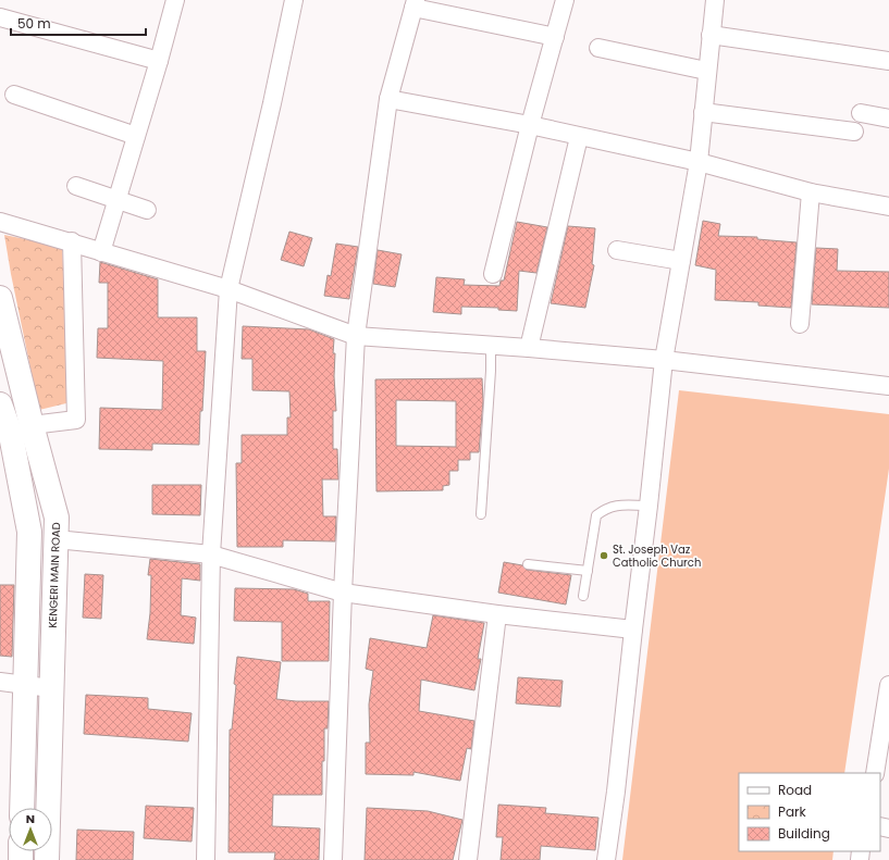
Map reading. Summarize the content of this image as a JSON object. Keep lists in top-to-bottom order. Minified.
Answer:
{"streets":{"main road":["KENGERI MAIN ROAD"]},"places":["St. Joseph Vaz Catholic Church"],"legend":["Road","Park","Building"],"scale_bar":"50 m","north":"top"}
